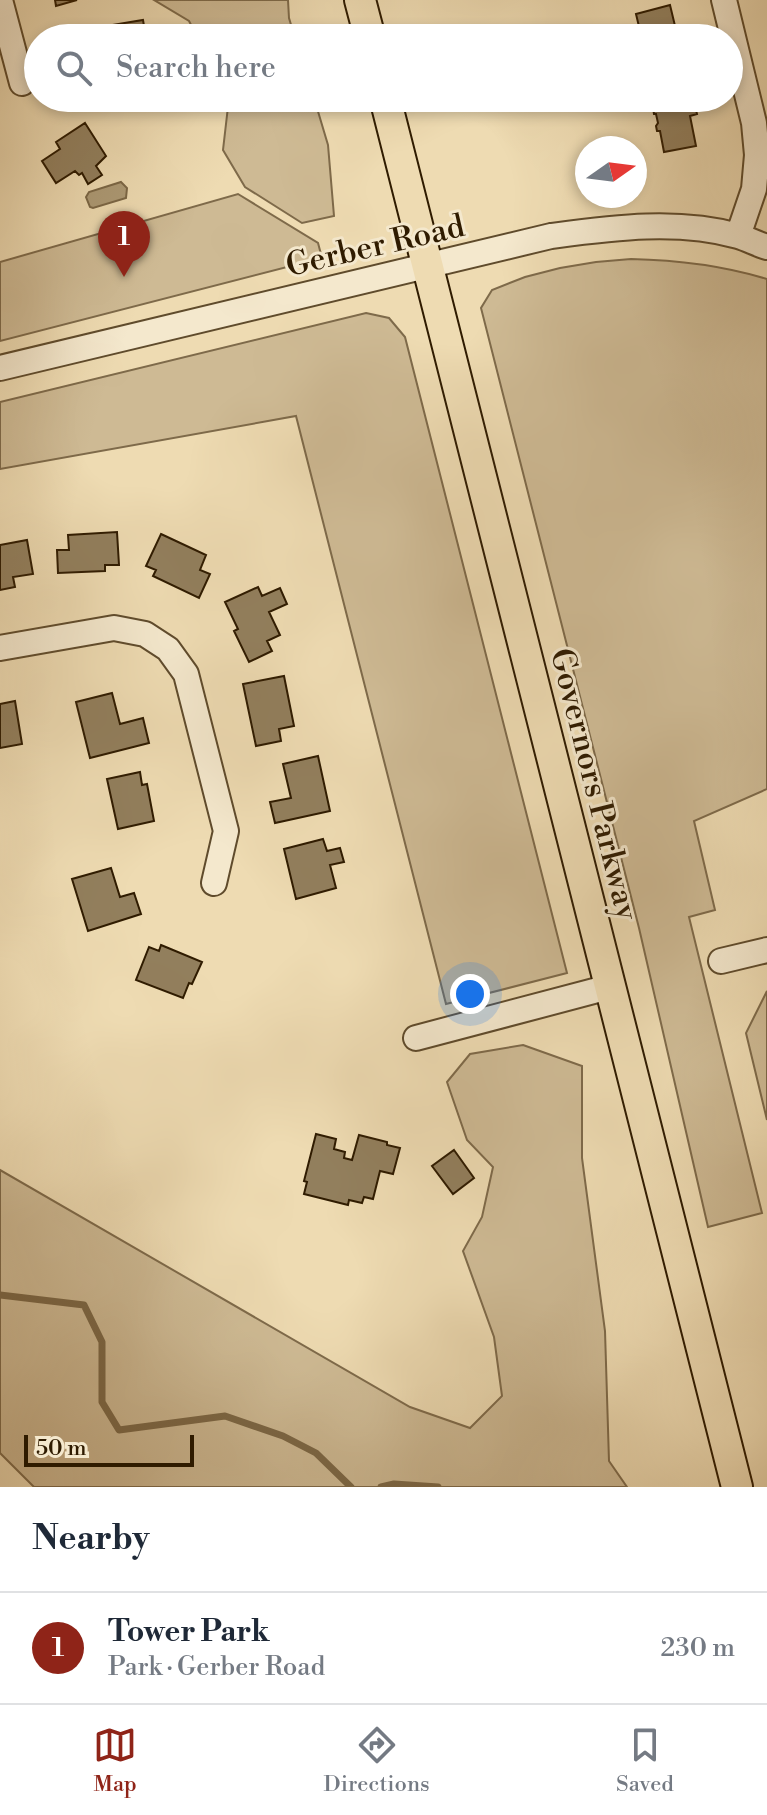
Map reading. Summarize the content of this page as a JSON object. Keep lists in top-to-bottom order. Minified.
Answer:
{"streets":{"main road":["Governors Parkway"],"street":["Gerber Road"]},"crossings":[["Gerber Road","Governors Parkway"]],"scale_bar":"50 m","north":"right","page":{"search":"Search here","pins":"1","scale":"50 m","heading":"Nearby","list":[{"mark":"1","name":"Tower Park","note":"Park · Gerber Road","value":"230 m"}],"nav":["Map","Directions","Saved"]}}
